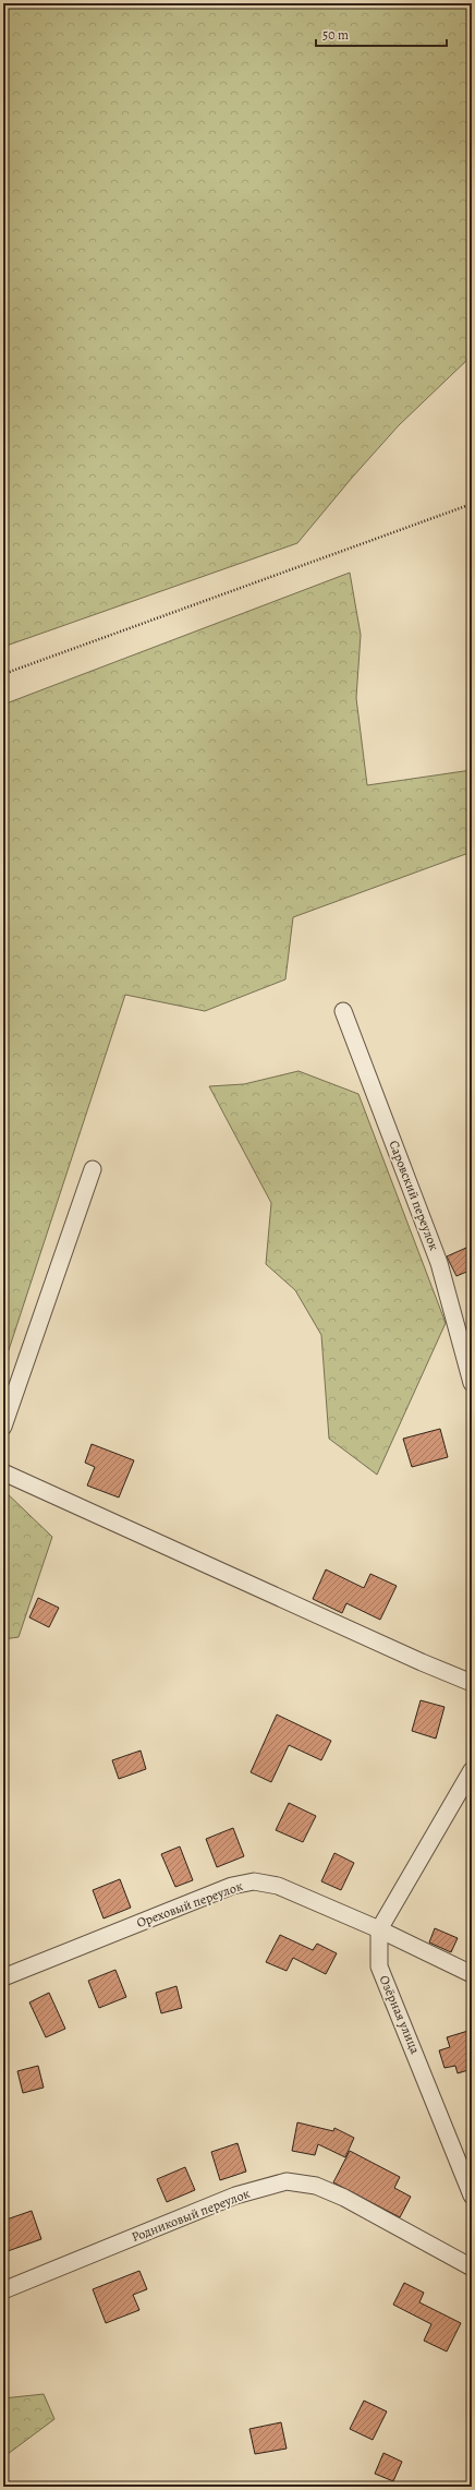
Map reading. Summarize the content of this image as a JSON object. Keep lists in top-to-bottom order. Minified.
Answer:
{"streets":{"street":["Саровский переулок","Ореховый переулок","Озёрная улица","Родниковый переулок"]},"crossings":[["Ореховый переулок","Озёрная улица"]],"scale_bar":"50 m"}
